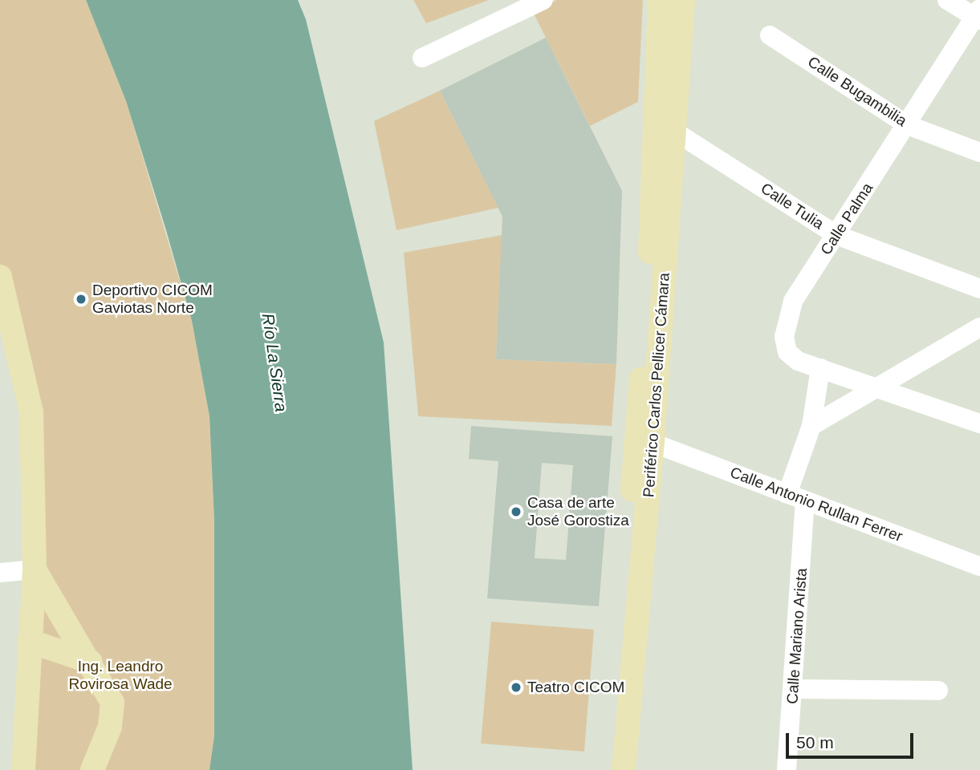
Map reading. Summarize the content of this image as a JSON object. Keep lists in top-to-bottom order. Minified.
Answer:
{"streets":{"main road":["Periférico Carlos Pellicer Cámara"],"street":["Calle Bugambilia","Calle Tulia","Calle Palma","Calle Antonio Rullan Ferrer","Calle Mariano Arista"]},"crossings":[["Calle Bugambilia","Calle Palma"],["Calle Tulia","Calle Palma"],["Calle Tulia","Periférico Carlos Pellicer Cámara"],["Calle Palma","Calle Mariano Arista"],["Periférico Carlos Pellicer Cámara","Calle Antonio Rullan Ferrer"],["Calle Antonio Rullan Ferrer","Calle Mariano Arista"]],"water":["Río La Sierra"],"parks":["Ing. Leandro Rovirosa Wade"],"places":["Deportivo CICOM Gaviotas Norte","Casa de arte José Gorostiza","Teatro CICOM"],"scale_bar":"50 m"}
